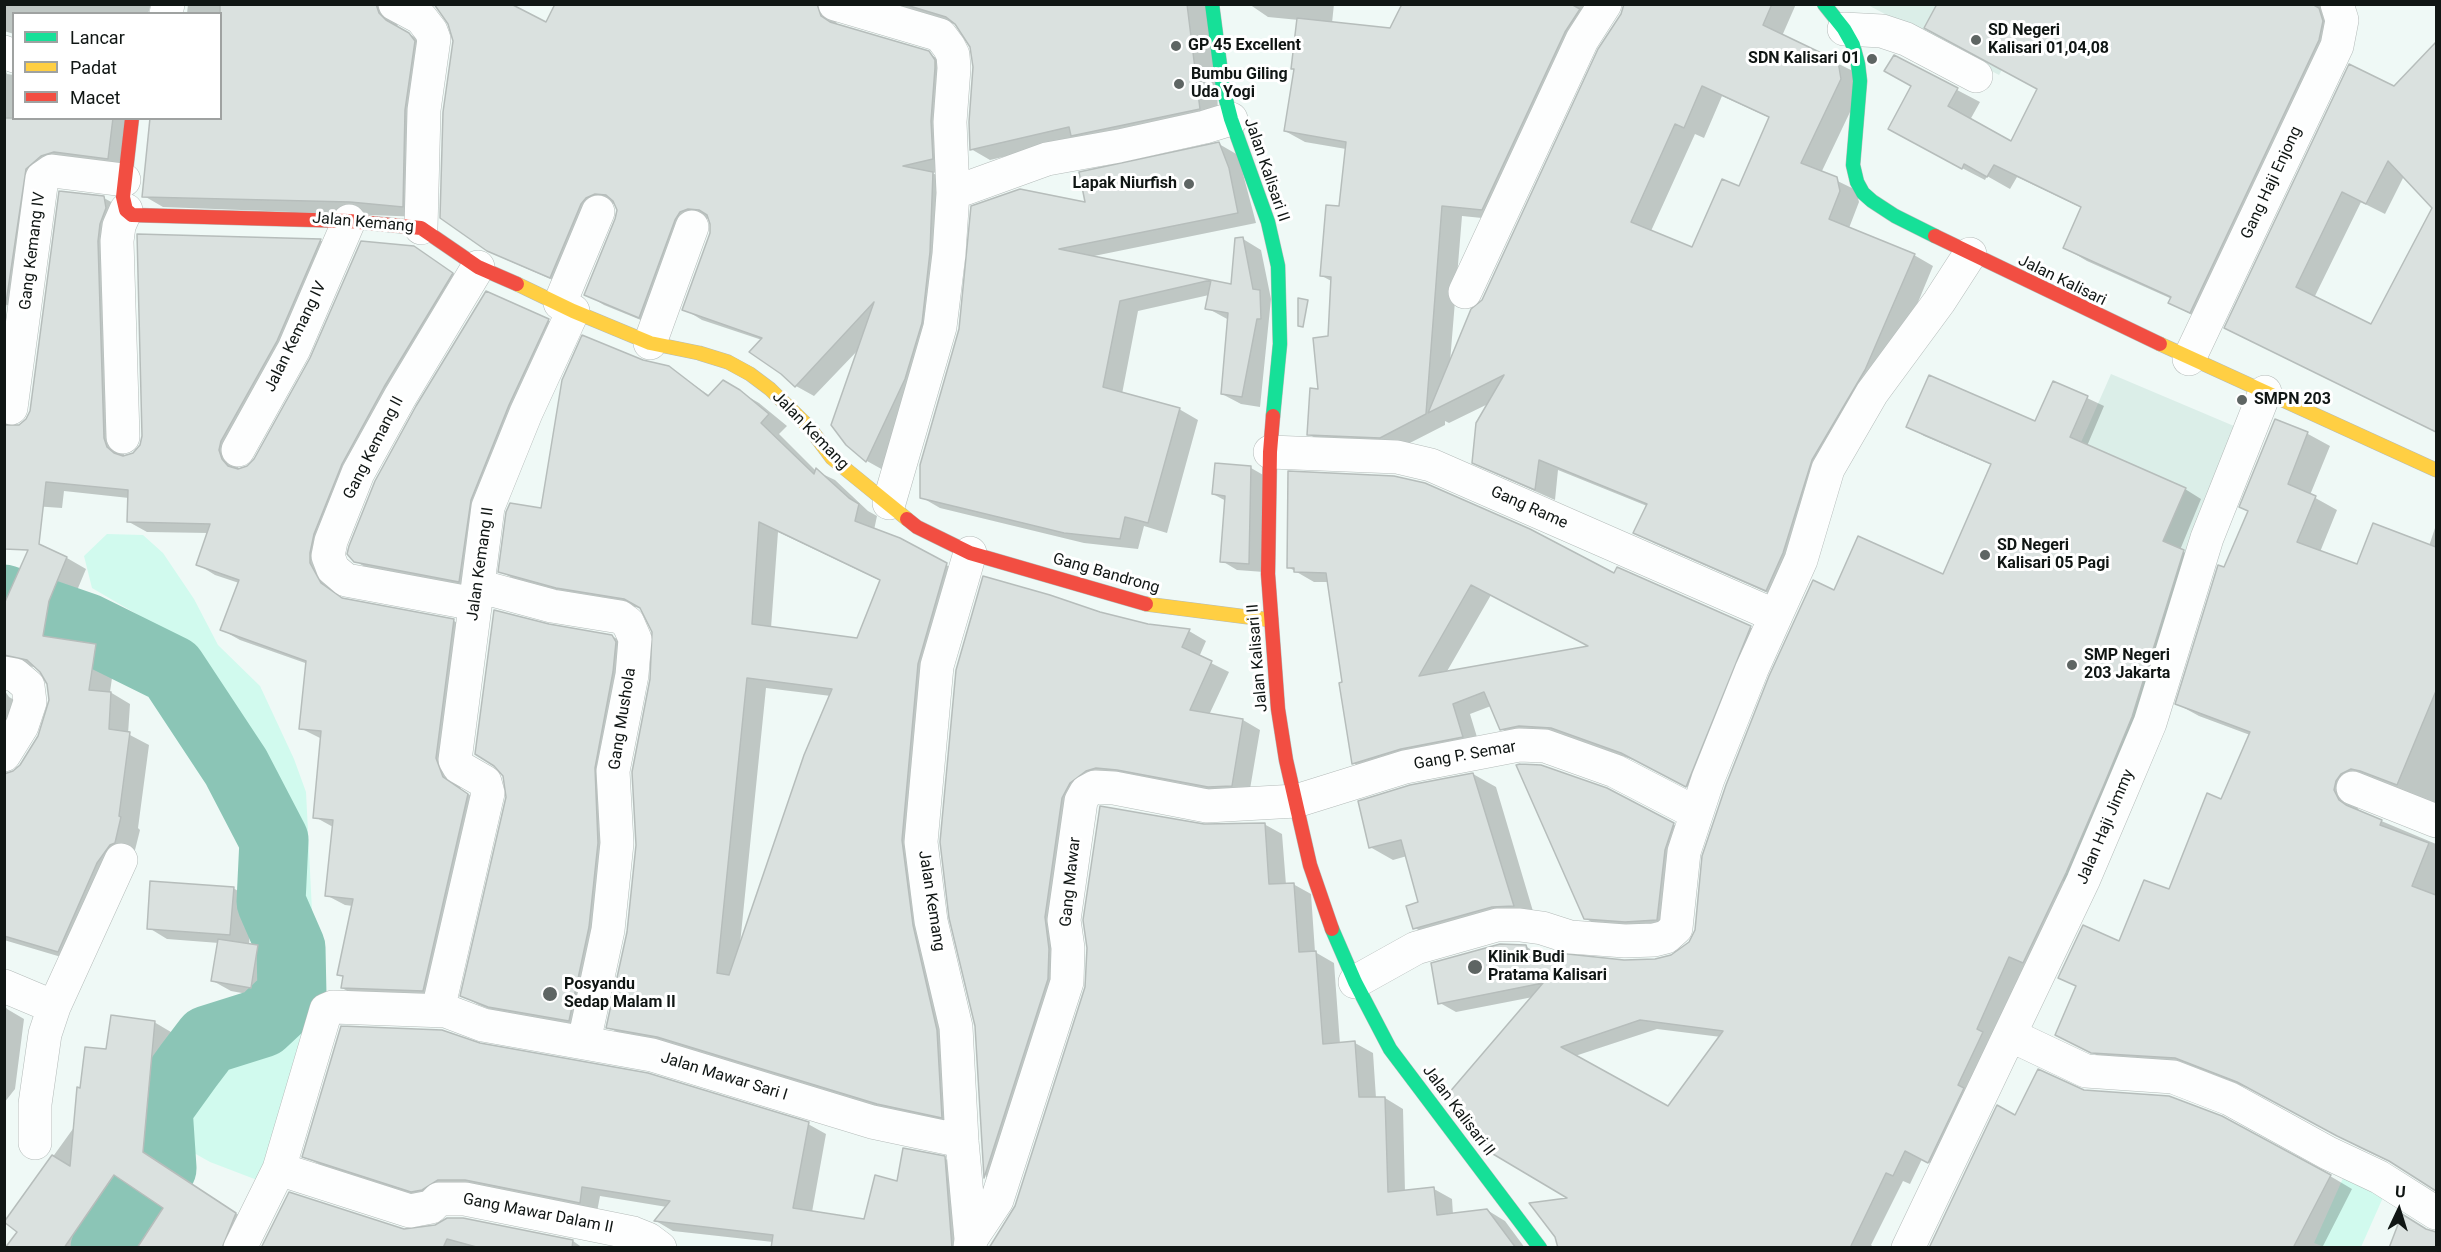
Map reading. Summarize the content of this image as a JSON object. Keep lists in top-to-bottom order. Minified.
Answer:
{"streets":{"street":["Jalan Kalisari II","Gang Haji Enjong","Jalan Kemang","Gang Kemang IV","Jalan Kalisari","Jalan Kemang IV","Gang Kemang II","Gang Rame","Jalan Kemang II","Gang Bandrong","Gang Mushola","Gang P. Semar","Jalan Haji Jimmy","Gang Mawar","Jalan Mawar Sari I","Gang Mawar Dalam II"]},"crossings":[["Jalan Kalisari II","Gang Rame"],["Jalan Kalisari II","Gang Bandrong"],["Jalan Kalisari II","Gang P. Semar"],["Jalan Kalisari II","Gang Mawar"],["Gang Haji Enjong","Jalan Kalisari"],["Jalan Kemang","Gang Kemang IV"],["Jalan Kemang","Jalan Kemang IV"],["Jalan Kemang","Gang Kemang II"],["Jalan Kemang","Jalan Kemang II"],["Jalan Kemang","Gang Bandrong"],["Jalan Kemang","Gang Mawar"],["Jalan Kemang","Jalan Mawar Sari I"],["Jalan Kalisari","Jalan Haji Jimmy"],["Gang Kemang II","Jalan Kemang II"],["Gang Kemang II","Gang Mushola"],["Jalan Kemang II","Gang Mushola"],["Jalan Kemang II","Jalan Mawar Sari I"],["Gang Mushola","Jalan Mawar Sari I"],["Gang P. Semar","Gang Mawar"],["Jalan Mawar Sari I","Gang Mawar Dalam II"]],"places":["SD Negeri Kalisari 01,04,08","GP 45 Excellent","SDN Kalisari 01","Bumbu Giling Uda Yogi","Lapak Niurfish","SMPN 203","SD Negeri Kalisari 05 Pagi","SMP Negeri 203 Jakarta","Klinik Budi Pratama Kalisari","Posyandu Sedap Malam II"],"legend":["Lancar","Padat","Macet"],"north":"top"}
